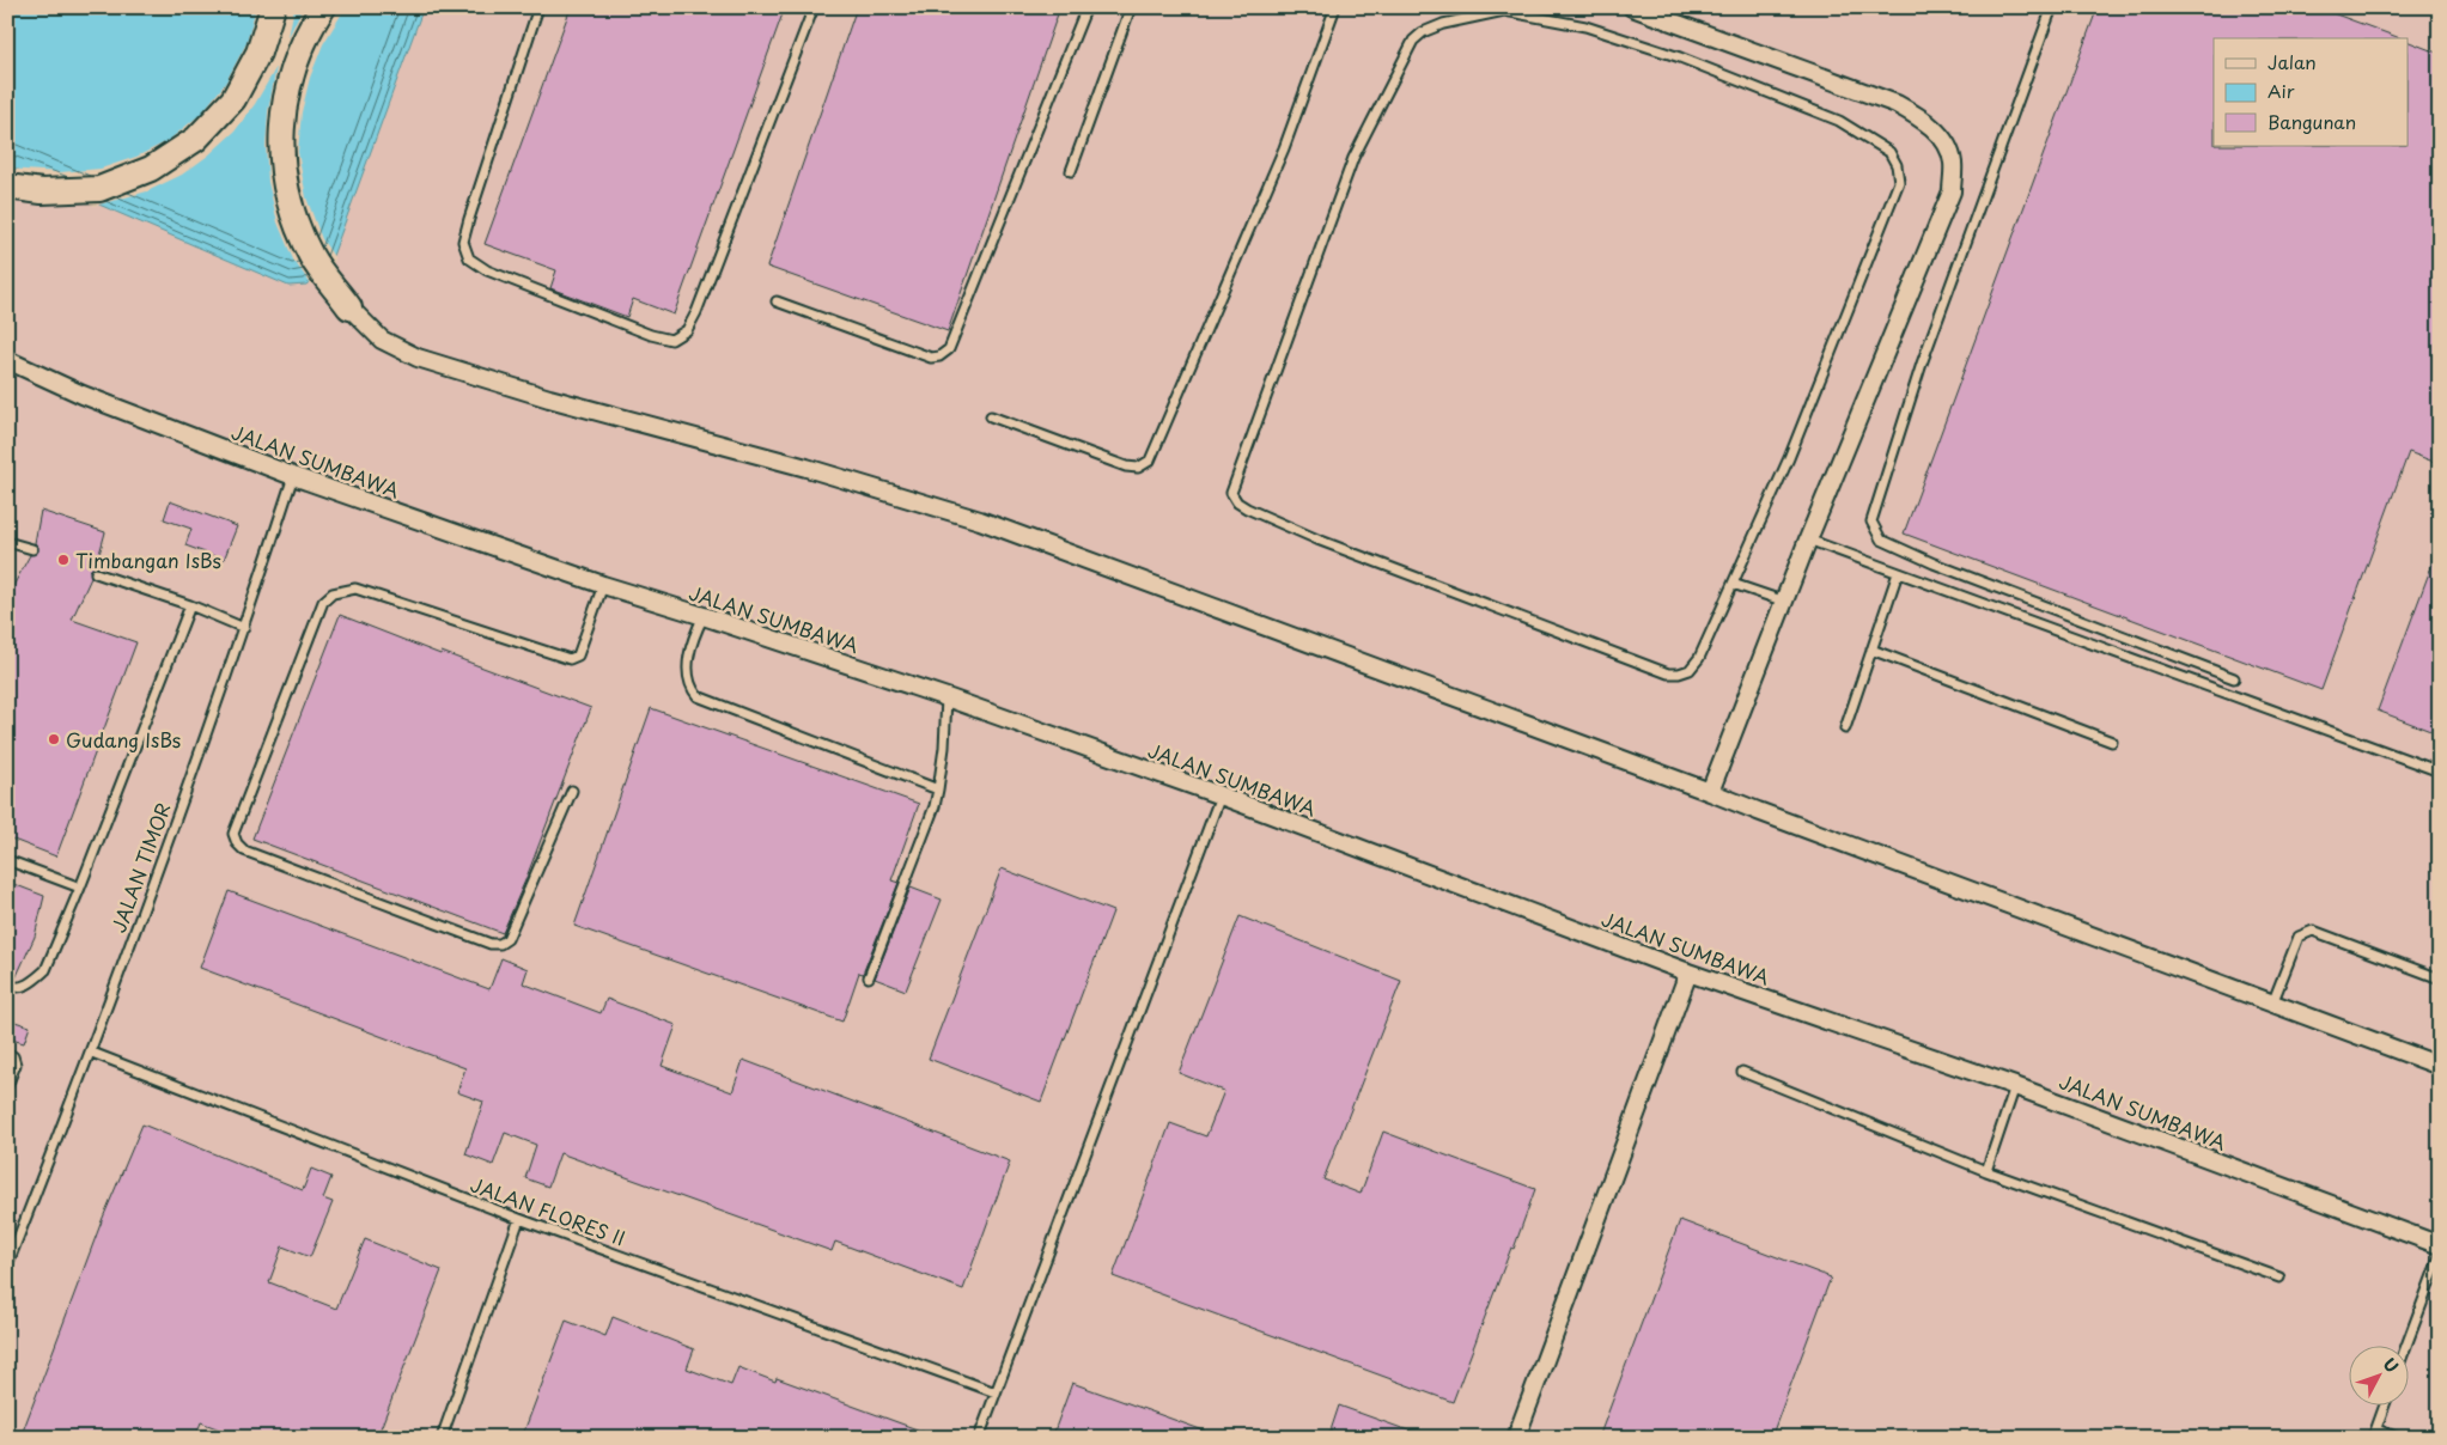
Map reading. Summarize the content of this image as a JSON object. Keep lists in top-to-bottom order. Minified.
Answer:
{"streets":{"street":["JALAN SUMBAWA"],"lane":["JALAN TIMOR","JALAN FLORES II"]},"crossings":[["JALAN SUMBAWA","JALAN TIMOR"],["JALAN TIMOR","JALAN FLORES II"]],"places":["Timbangan IsBs","Gudang IsBs"],"legend":["Jalan","Air","Bangunan"],"north":"top right"}
